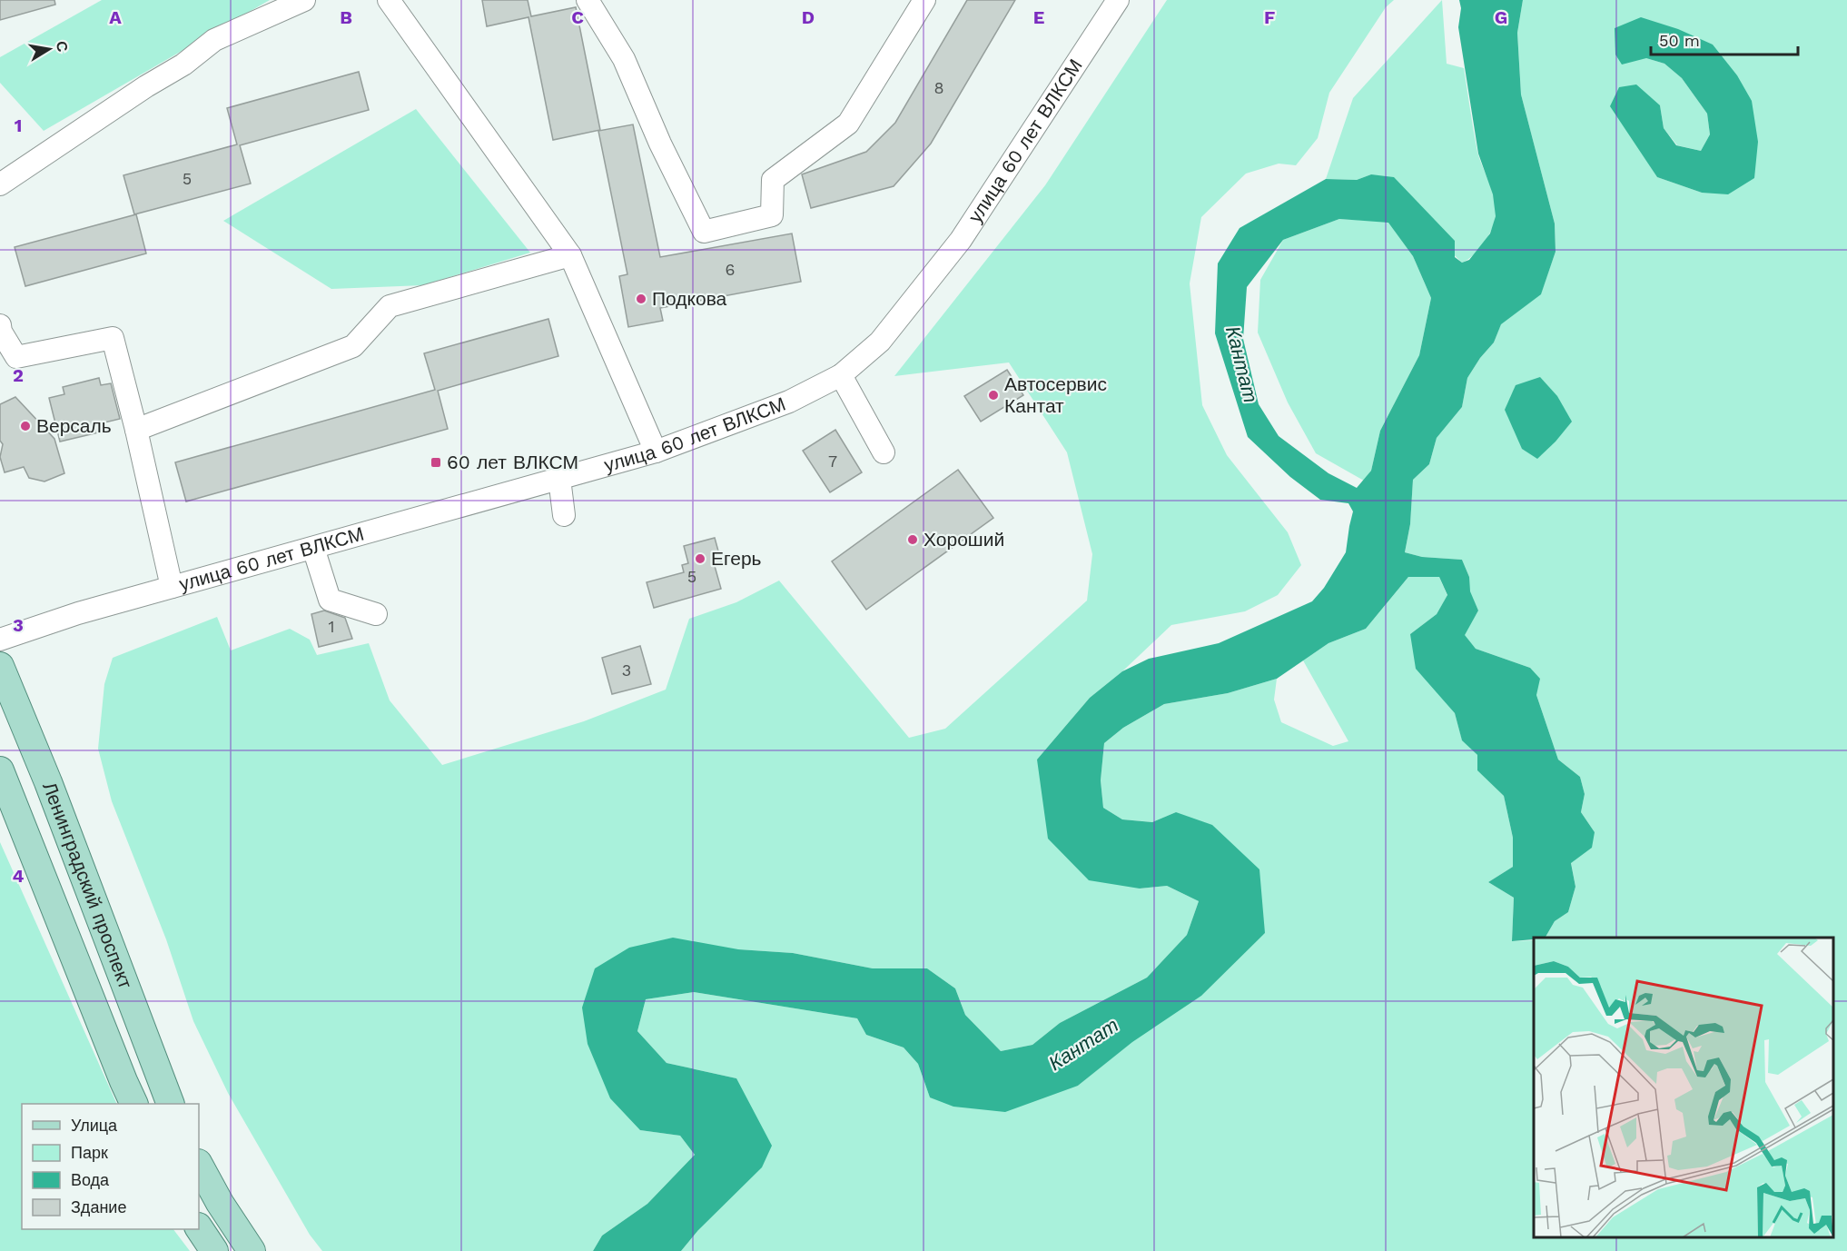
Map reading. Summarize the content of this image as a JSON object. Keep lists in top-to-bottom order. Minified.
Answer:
{"streets":{"main road":["Ленинградский проспект"],"street":["улица 60 лет ВЛКСМ"]},"water":["Кантат"],"places":{"other":["Подкова","Автосервис Кантат","Версаль","Хороший","Егерь"],"transit":["60 лет ВЛКСМ"]},"house_numbers":["8","5","6","7","5","1","3"],"legend":["Улица","Парк","Вода","Здание"],"scale_bar":"50 m","north":"right","grid":{"columns":["A","B","C","D","E","F","G"],"rows":["1","2","3","4"]}}
